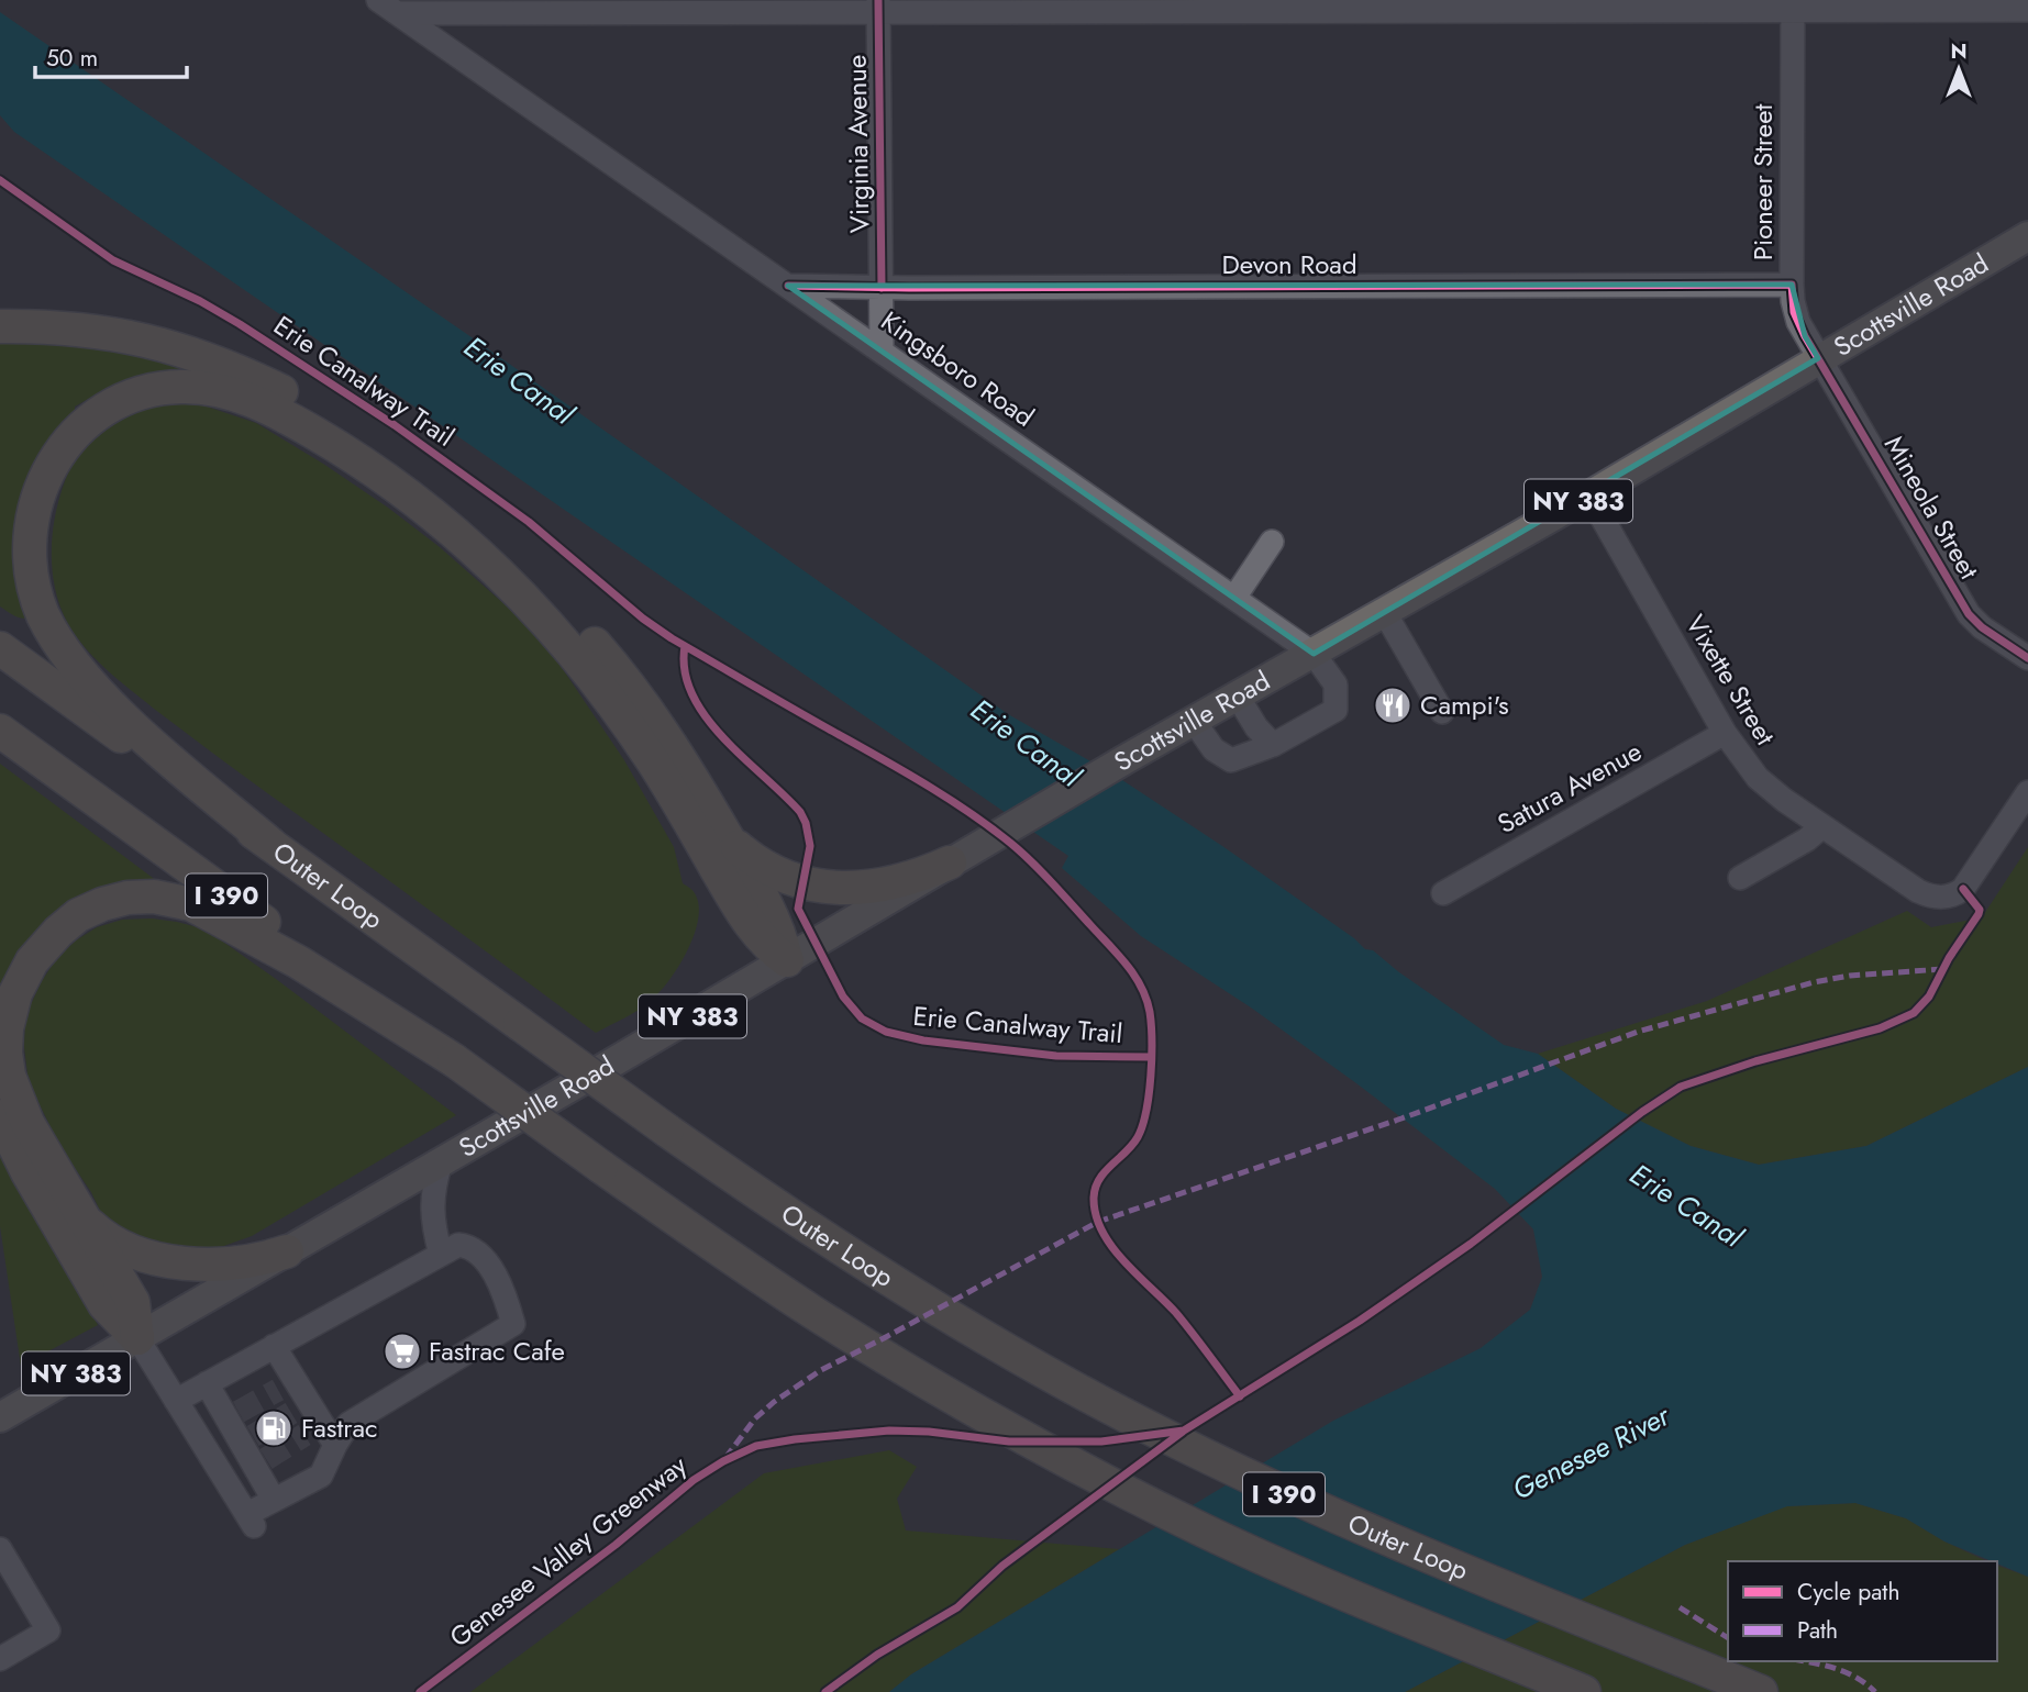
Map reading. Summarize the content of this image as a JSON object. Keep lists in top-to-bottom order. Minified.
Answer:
{"streets":{"highway":["Outer Loop","I 390"],"main road":["Scottsville Road","NY 383"],"street":["Virginia Avenue","Pioneer Street","Devon Road","Kingsboro Road","Mineola Street","Vixette Street","Satura Avenue"],"cycle path":["Erie Canalway Trail","Genesee Valley Greenway"]},"crossings":[["Virginia Avenue","Devon Road"],["Virginia Avenue","Kingsboro Road"],["Pioneer Street","Devon Road"],["Pioneer Street","Scottsville Road"],["Pioneer Street","Mineola Street"],["Devon Road","Kingsboro Road"],["Scottsville Road","Kingsboro Road"],["Scottsville Road","Mineola Street"],["Scottsville Road","Vixette Street"],["Vixette Street","Satura Avenue"]],"water":["Erie Canal","Genesee River"],"places":{"restaurant":["Campi's"],"supermarket":["Fastrac Cafe"],"fuel station":["Fastrac"]},"legend":["Cycle path","Path"],"scale_bar":"50 m","north":"top"}
